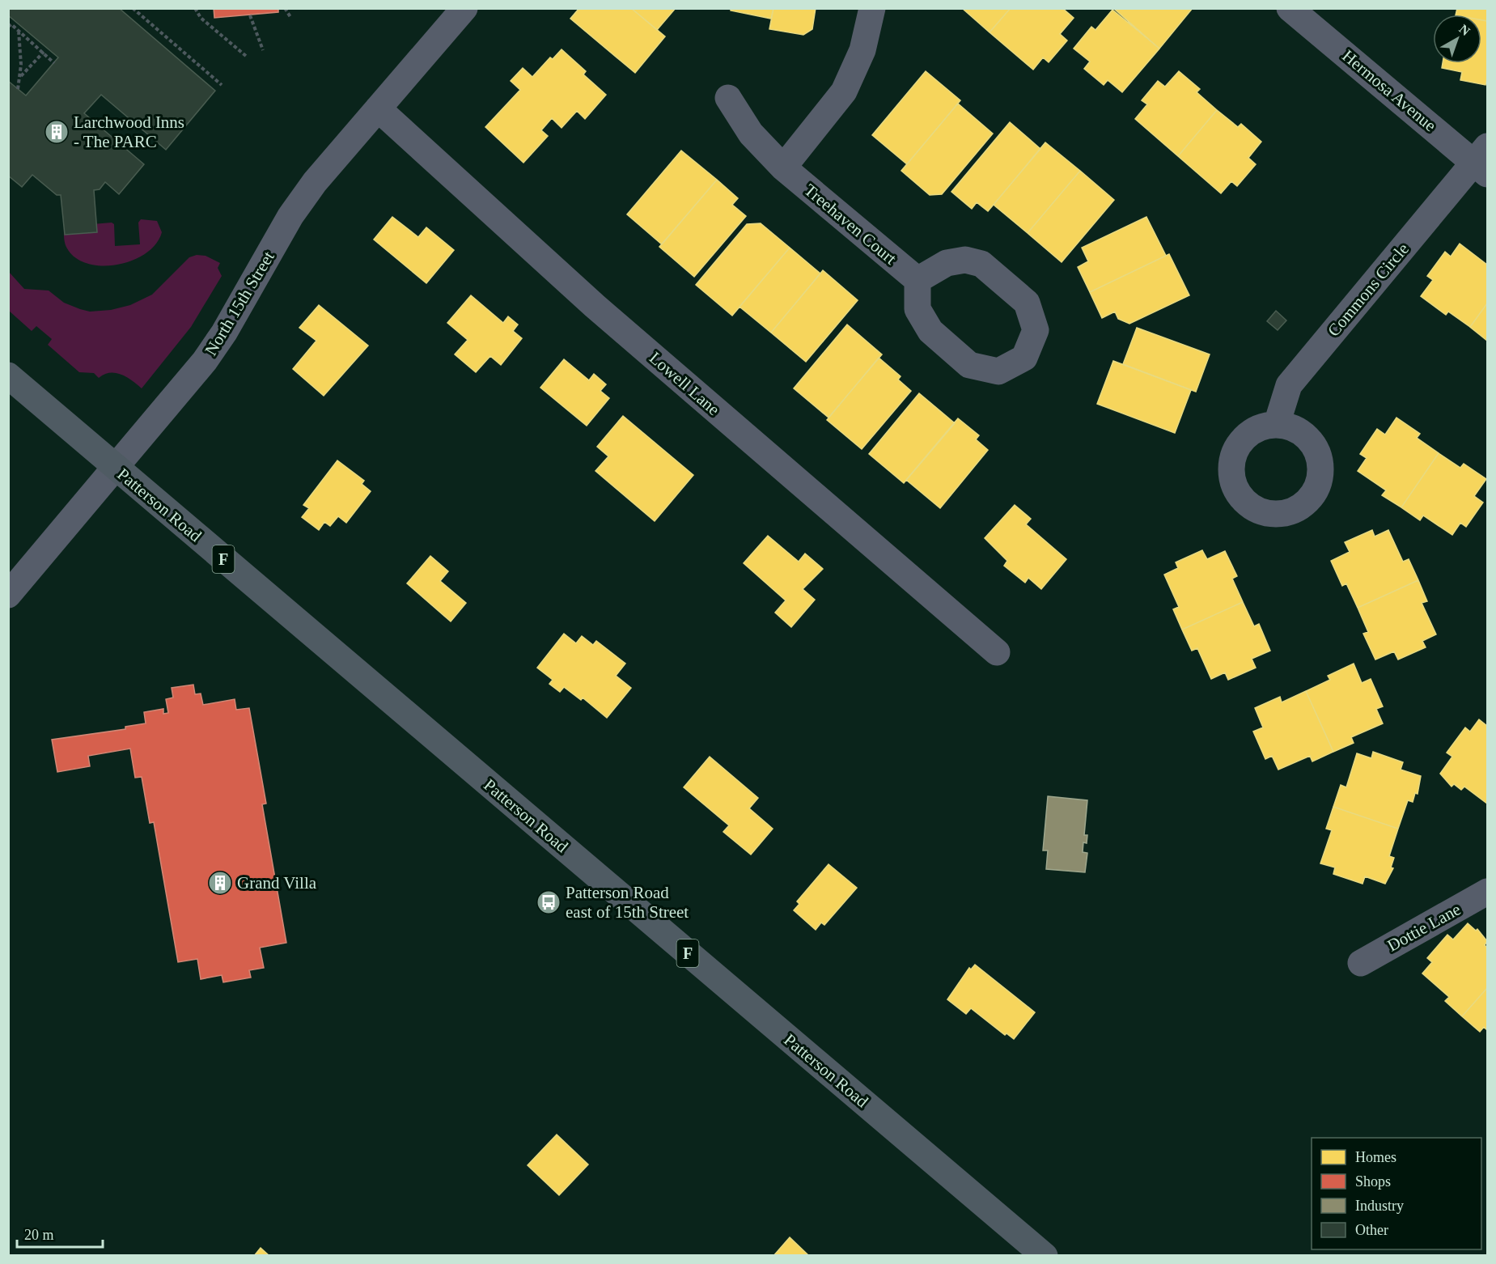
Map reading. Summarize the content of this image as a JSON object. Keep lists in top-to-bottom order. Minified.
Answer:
{"streets":{"main road":["Patterson Road","F"],"street":["Hermosa Avenue","Treehaven Court","Commons Circle","North 15th Street","Lowell Lane","Dottie Lane"]},"crossings":[["Hermosa Avenue","Commons Circle"],["North 15th Street","Lowell Lane"],["North 15th Street","Patterson Road"]],"places":{"building":["Larchwood Inns - The PARC","Grand Villa"],"bus stop":["Patterson Road east of 15th Street"]},"legend":["Homes","Shops","Industry","Other"],"scale_bar":"20 m","north":"top right"}
